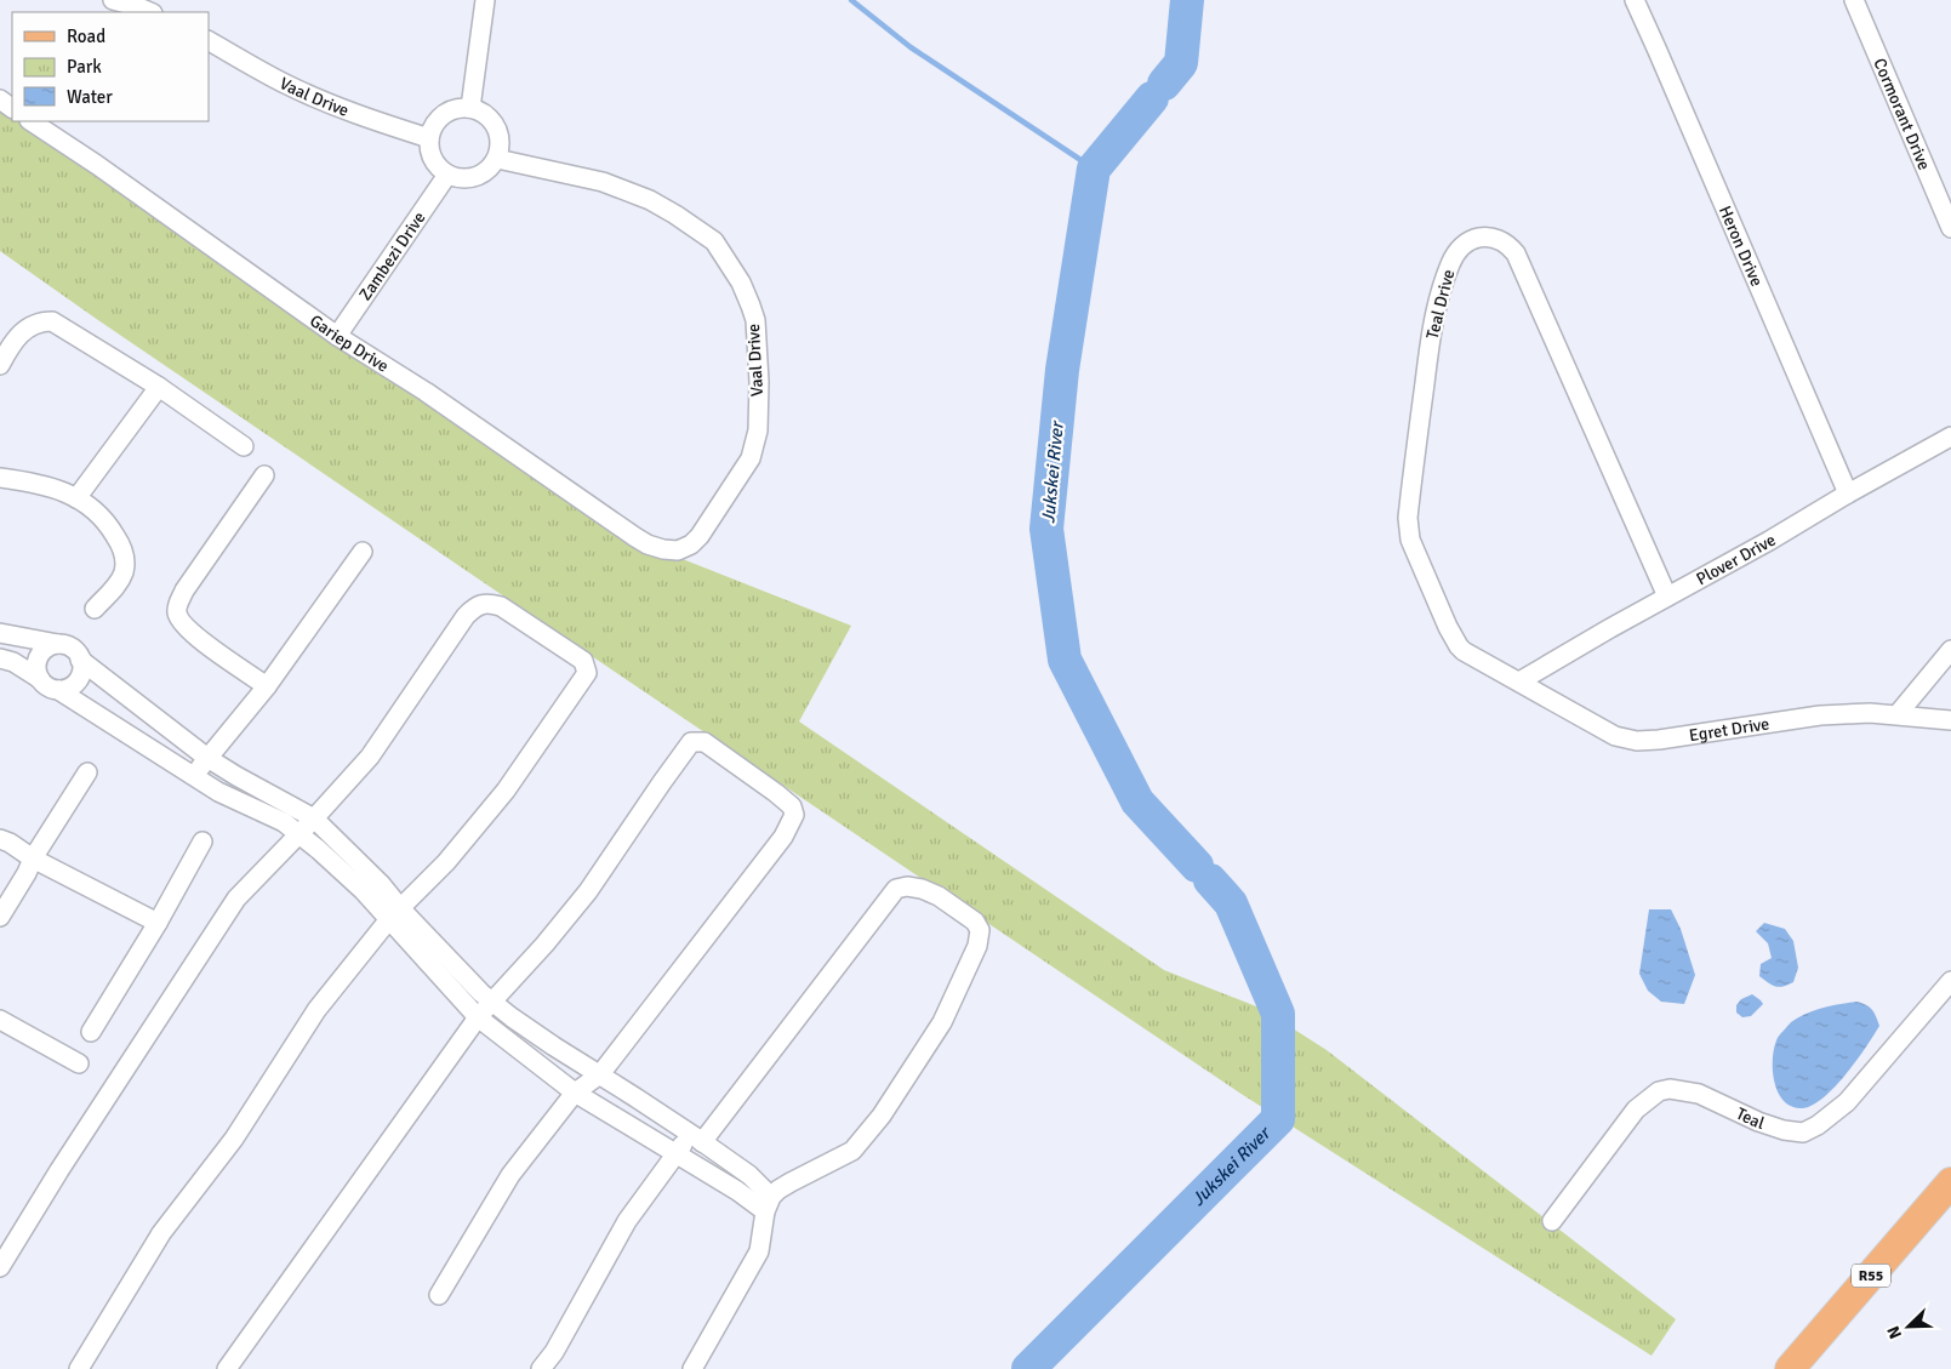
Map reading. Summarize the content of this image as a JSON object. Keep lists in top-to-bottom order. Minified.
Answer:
{"streets":{"main road":["R55"],"street":["Vaal Drive","Cormorant Drive","Heron Drive","Zambezi Drive","Teal Drive","Gariep Drive","Plover Drive","Egret Drive","Teal"]},"crossings":[["Vaal Drive","Zambezi Drive"],["Vaal Drive","Gariep Drive"],["Heron Drive","Plover Drive"],["Zambezi Drive","Gariep Drive"],["Teal Drive","Plover Drive"],["Teal Drive","Egret Drive"],["Plover Drive","Egret Drive"]],"water":["Jukskei River"],"legend":["Road","Park","Water"],"north":"bottom left"}
